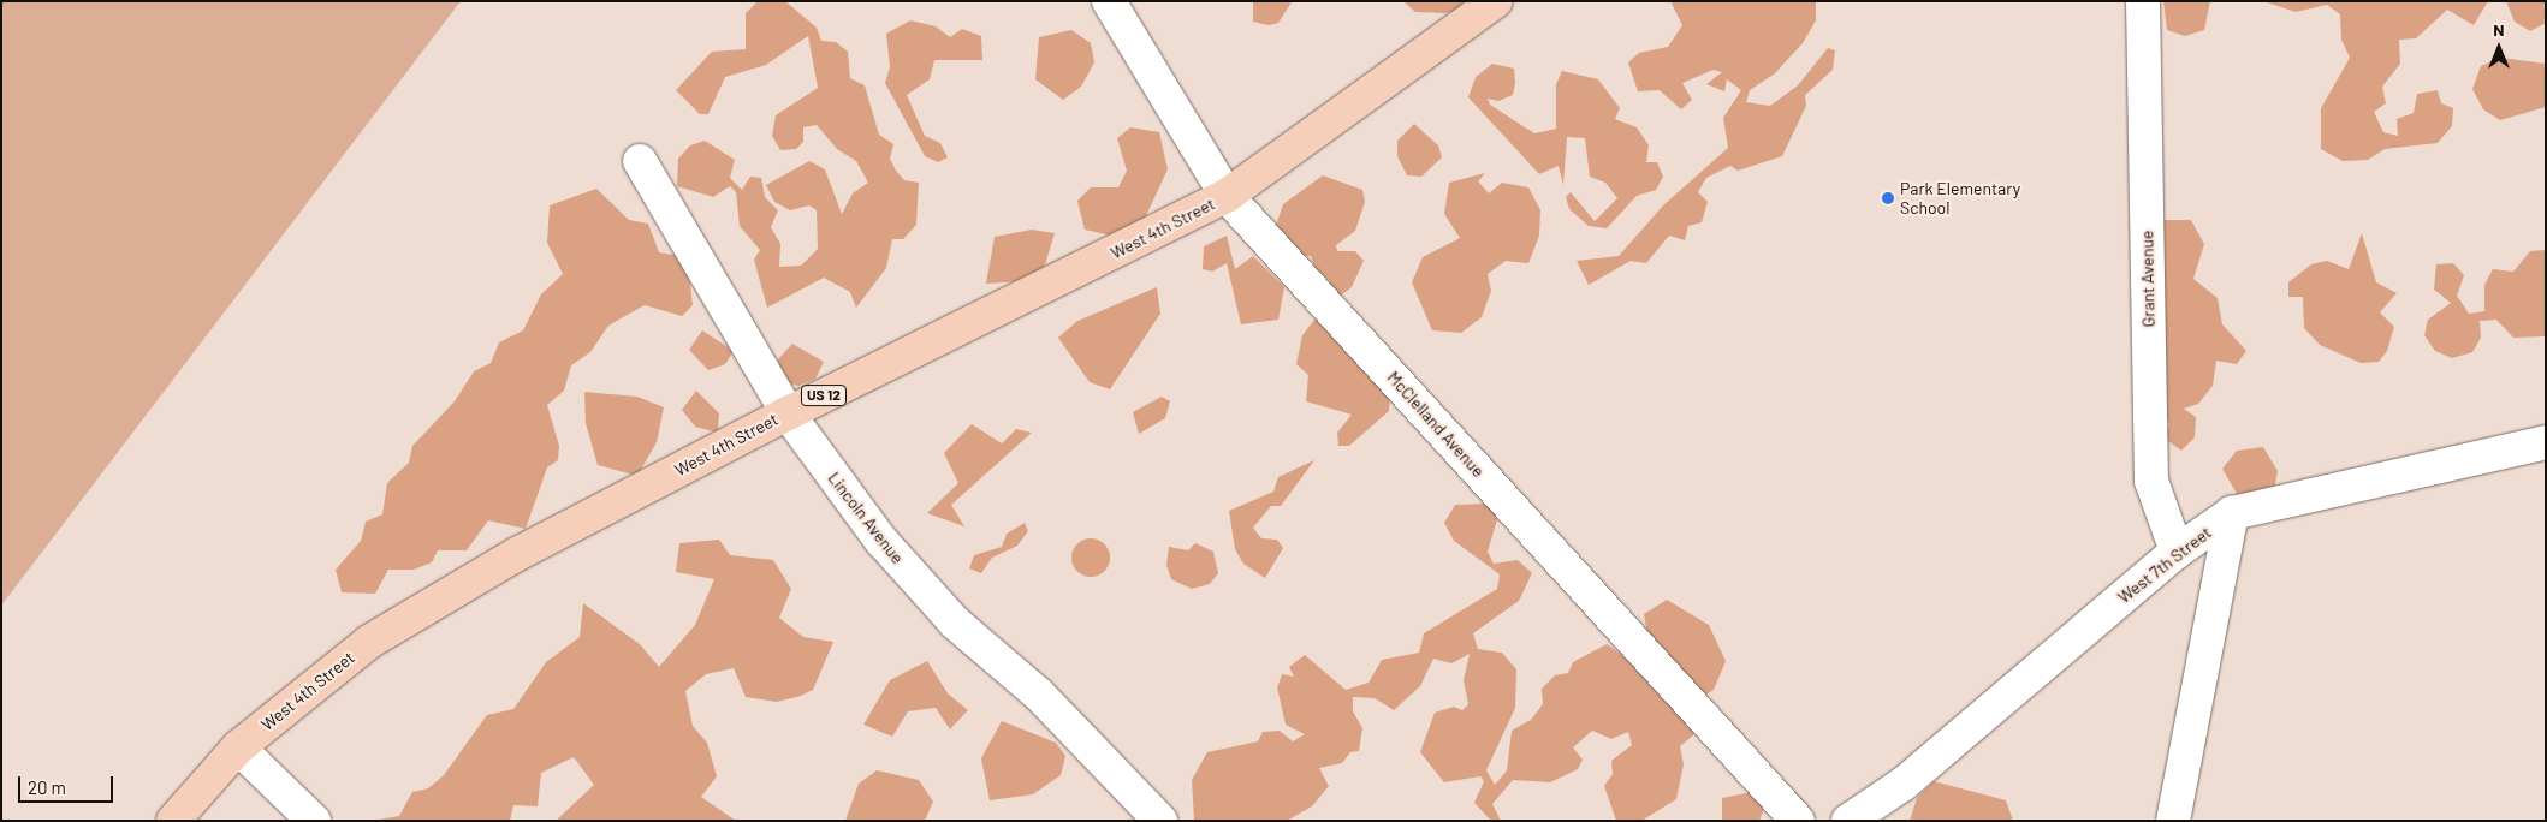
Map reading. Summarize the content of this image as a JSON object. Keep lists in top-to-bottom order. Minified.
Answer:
{"streets":{"main road":["West 4th Street","US 12"],"street":["Grant Avenue","McClelland Avenue","Lincoln Avenue","West 7th Street"]},"crossings":[["West 4th Street","McClelland Avenue"],["West 4th Street","Lincoln Avenue"],["Grant Avenue","West 7th Street"]],"places":["Park Elementary School"],"scale_bar":"20 m","north":"top"}
